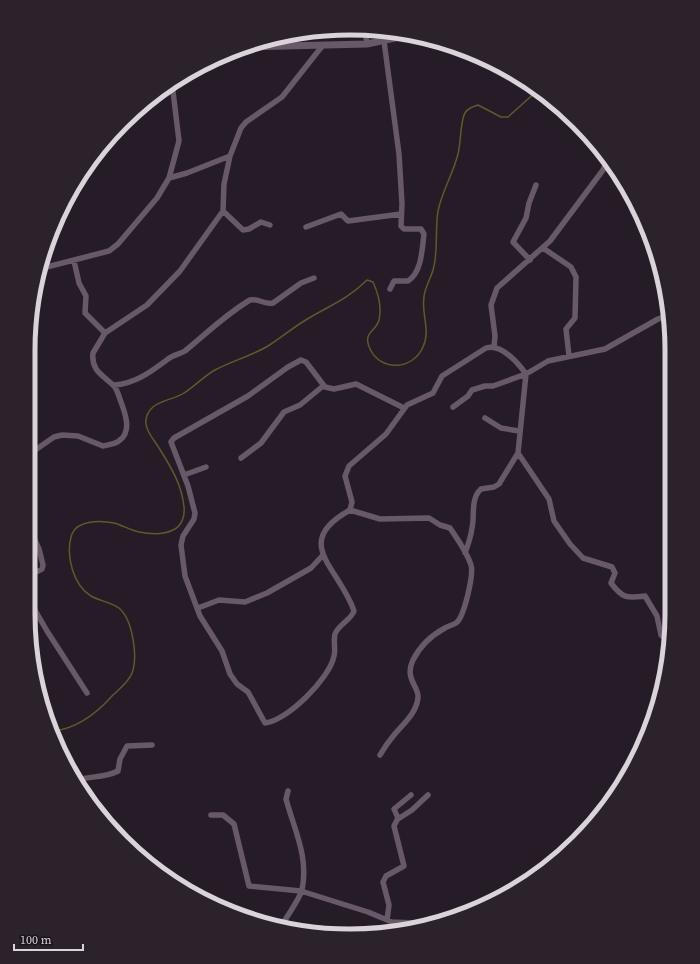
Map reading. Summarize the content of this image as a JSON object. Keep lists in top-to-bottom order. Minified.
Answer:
{"scale_bar":"100 m"}
